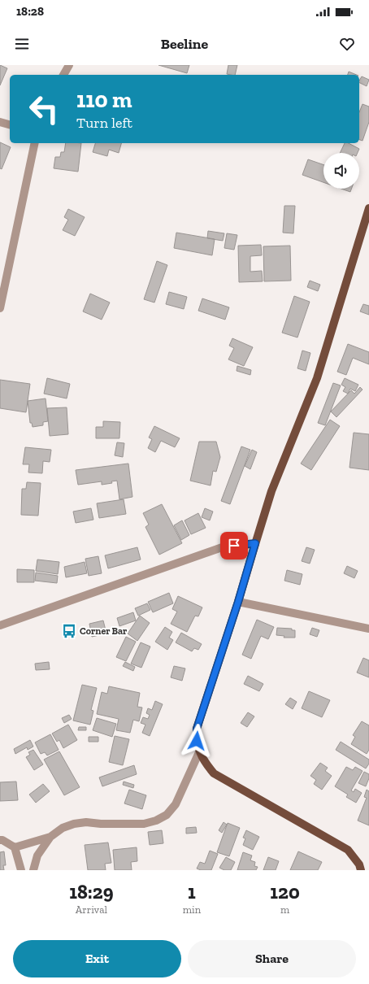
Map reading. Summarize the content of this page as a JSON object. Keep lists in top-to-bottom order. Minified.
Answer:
{"places":{"bus stop":["Corner Bar"]},"page":{"status":"18:28","header":"Beeline","turn":["110 m","Turn left"],"eta":["18:29","Arrival","1","min","120","m"],"buttons":["Exit","Share"]}}
